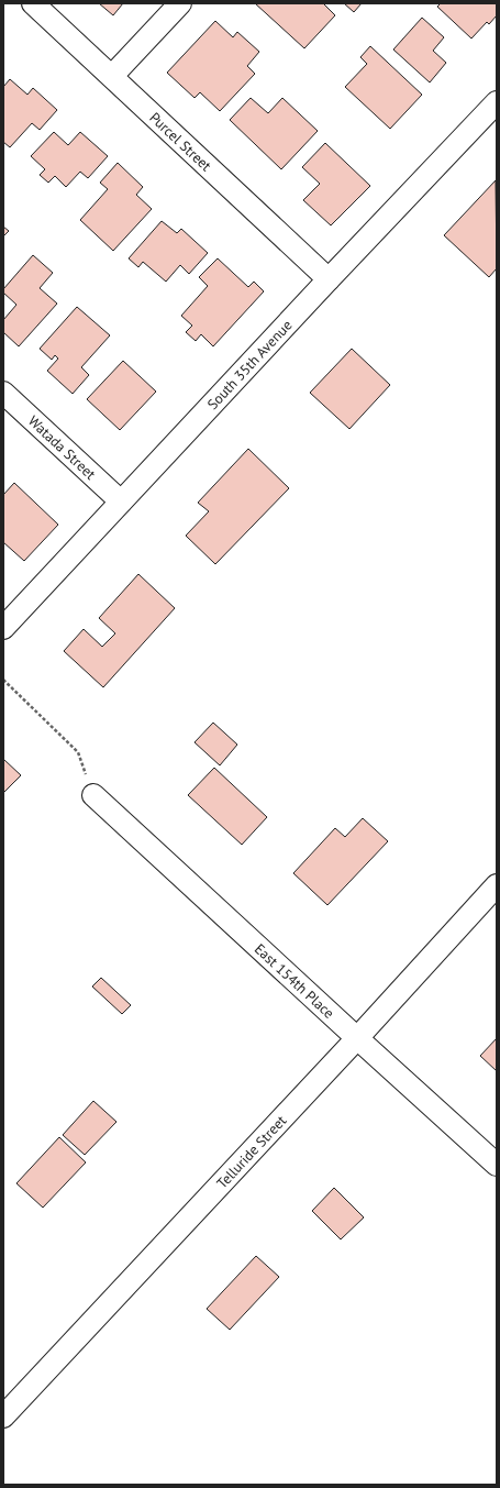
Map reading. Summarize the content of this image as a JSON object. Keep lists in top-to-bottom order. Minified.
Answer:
{"streets":{"street":["Purcel Street","South 35th Avenue","Watada Street","East 154th Place","Telluride Street"]},"crossings":[["Purcel Street","South 35th Avenue"],["South 35th Avenue","Watada Street"],["East 154th Place","Telluride Street"]]}
